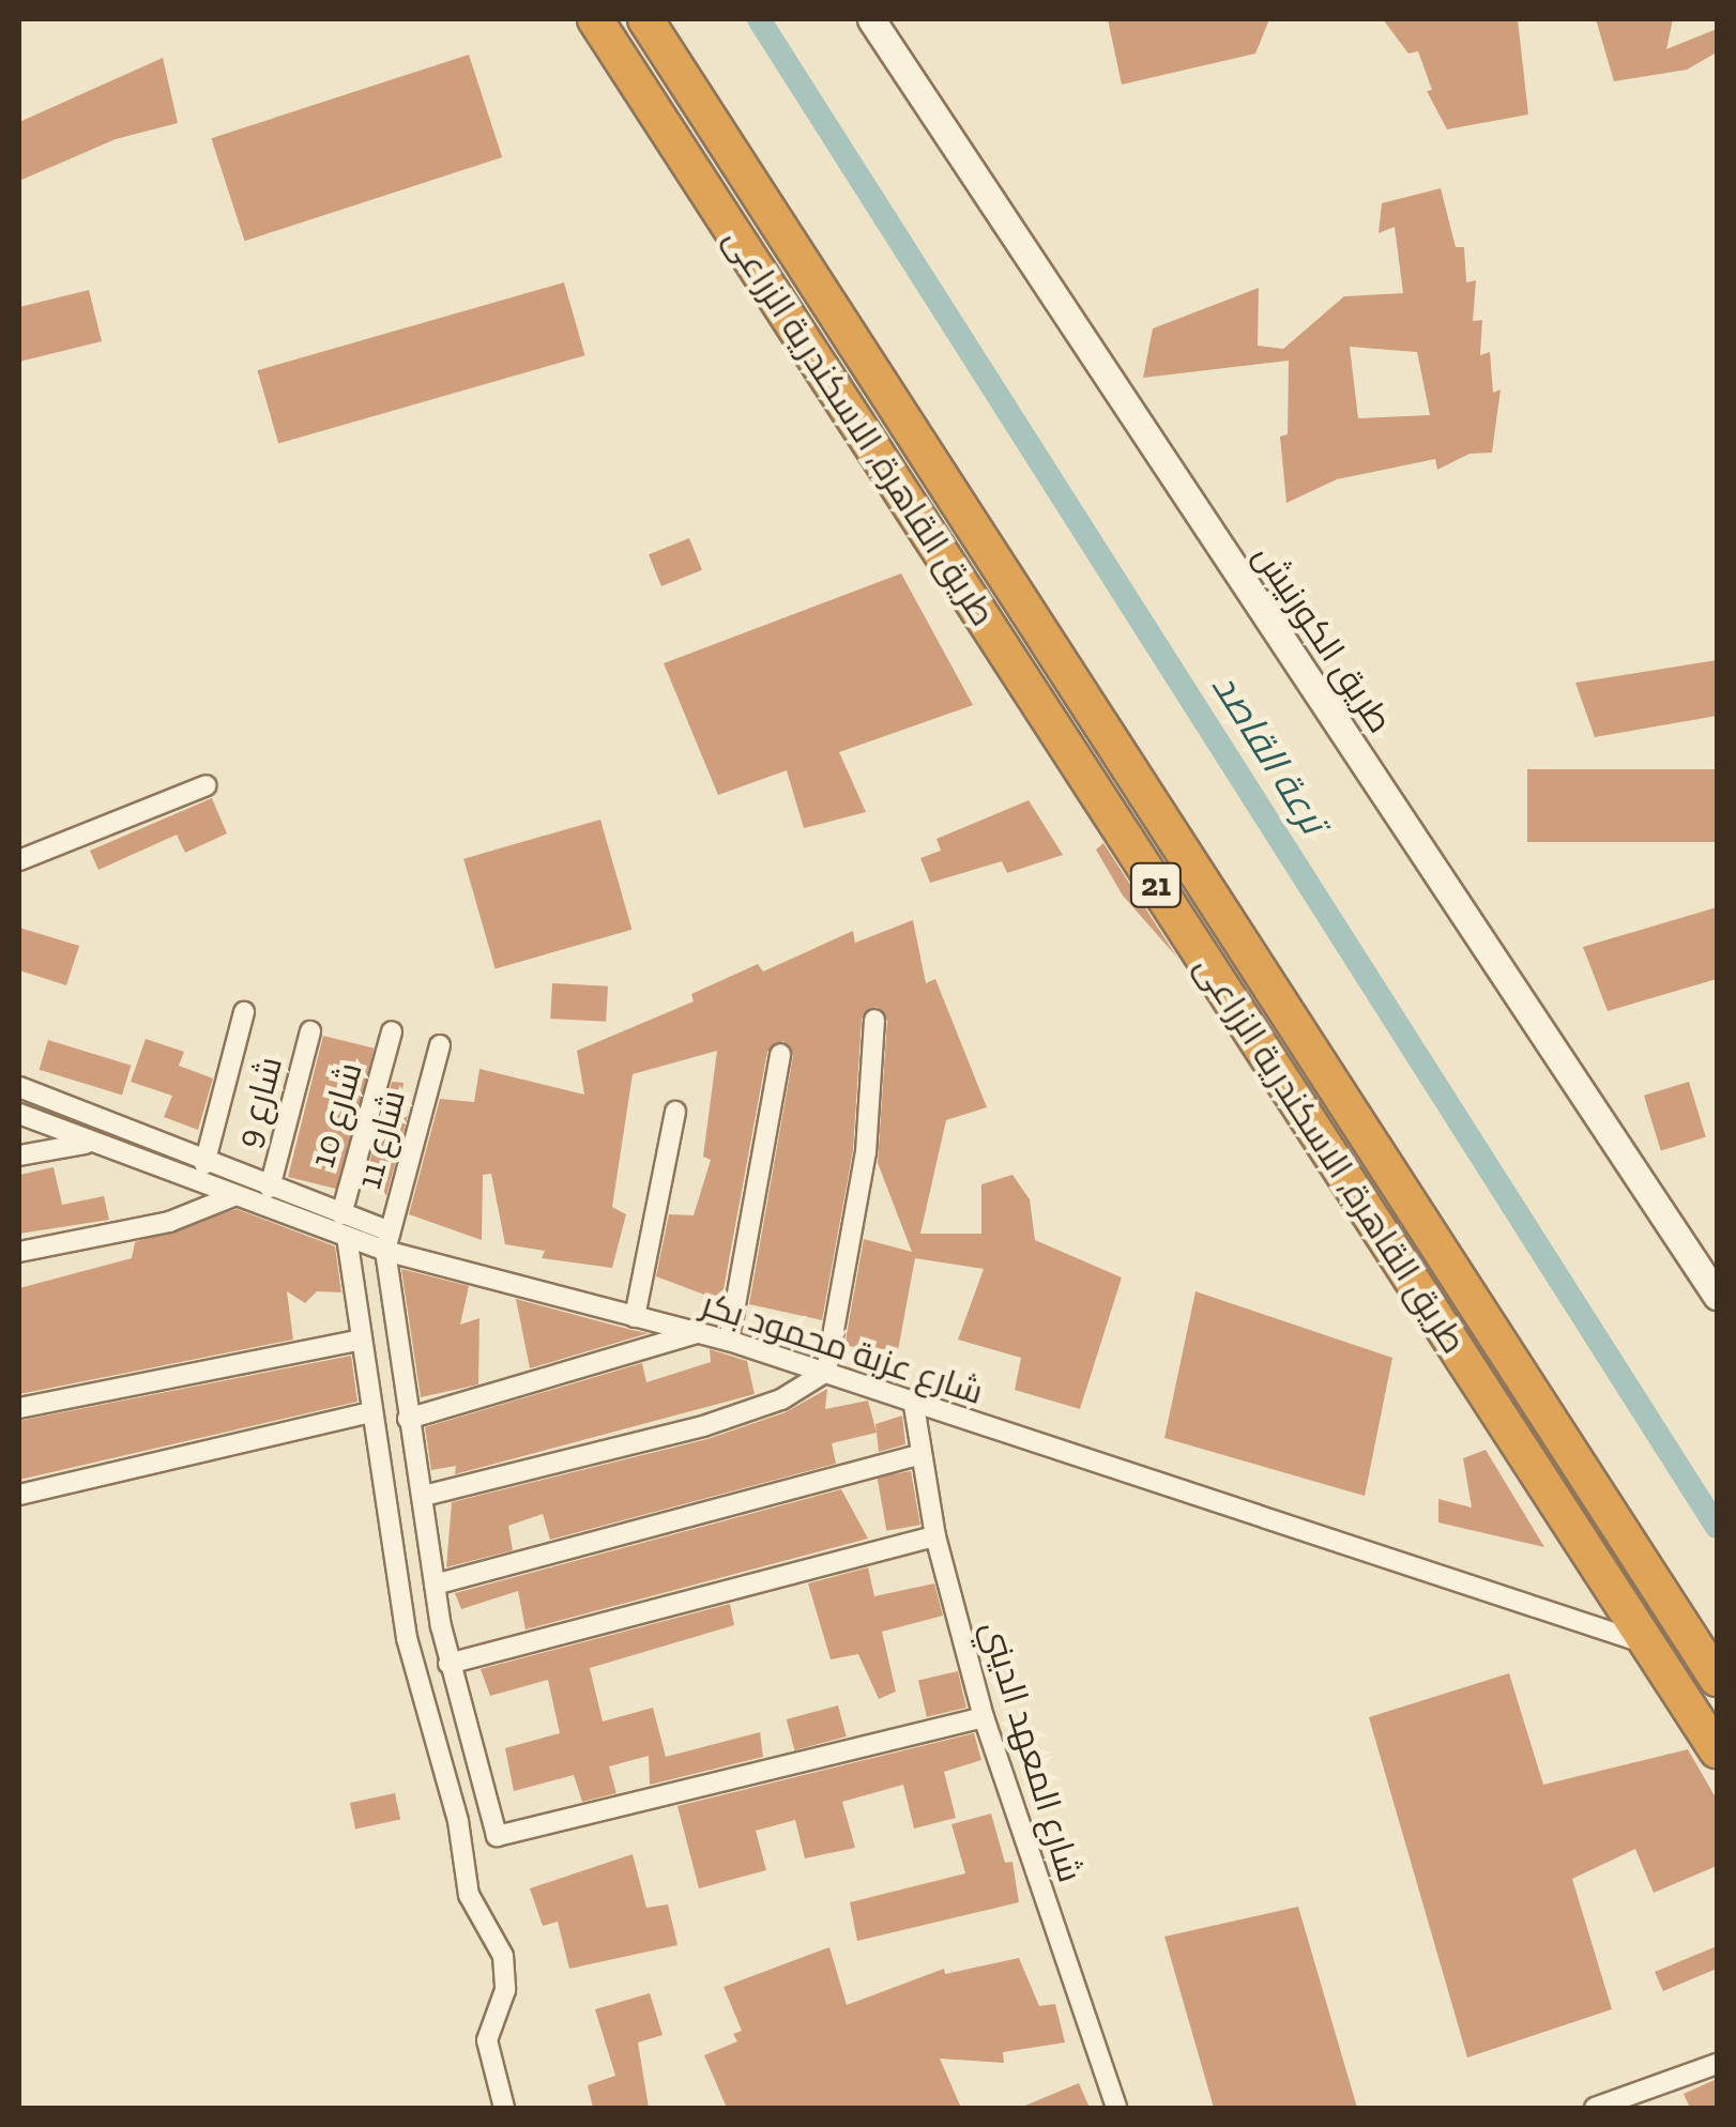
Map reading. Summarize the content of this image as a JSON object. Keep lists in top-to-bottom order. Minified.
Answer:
{"streets":{"highway":["طريق القاهرة, الاسكندرية الزراعى","21"],"street":["طريق الكورنيش","شارع 9","شارع 10","شارع 11","شارع عزبة محمود بكر","شارع المعهد الديني"]},"crossings":[["طريق القاهرة, الاسكندرية الزراعى","شارع عزبة محمود بكر"],["شارع 9","شارع عزبة محمود بكر"],["شارع 10","شارع عزبة محمود بكر"],["شارع 11","شارع عزبة محمود بكر"],["شارع عزبة محمود بكر","شارع المعهد الديني"]],"water":["ترعة القاصد"]}
